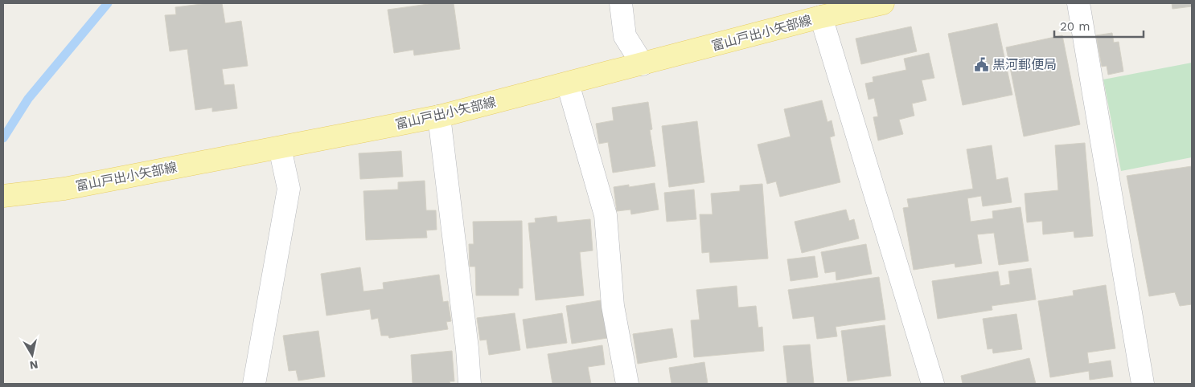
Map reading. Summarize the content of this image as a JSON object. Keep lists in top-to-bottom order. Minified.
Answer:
{"streets":{"main road":["富山戸出小矢部線"]},"places":{"public building":["黒河郵便局"]},"scale_bar":"20 m","north":"bottom"}
